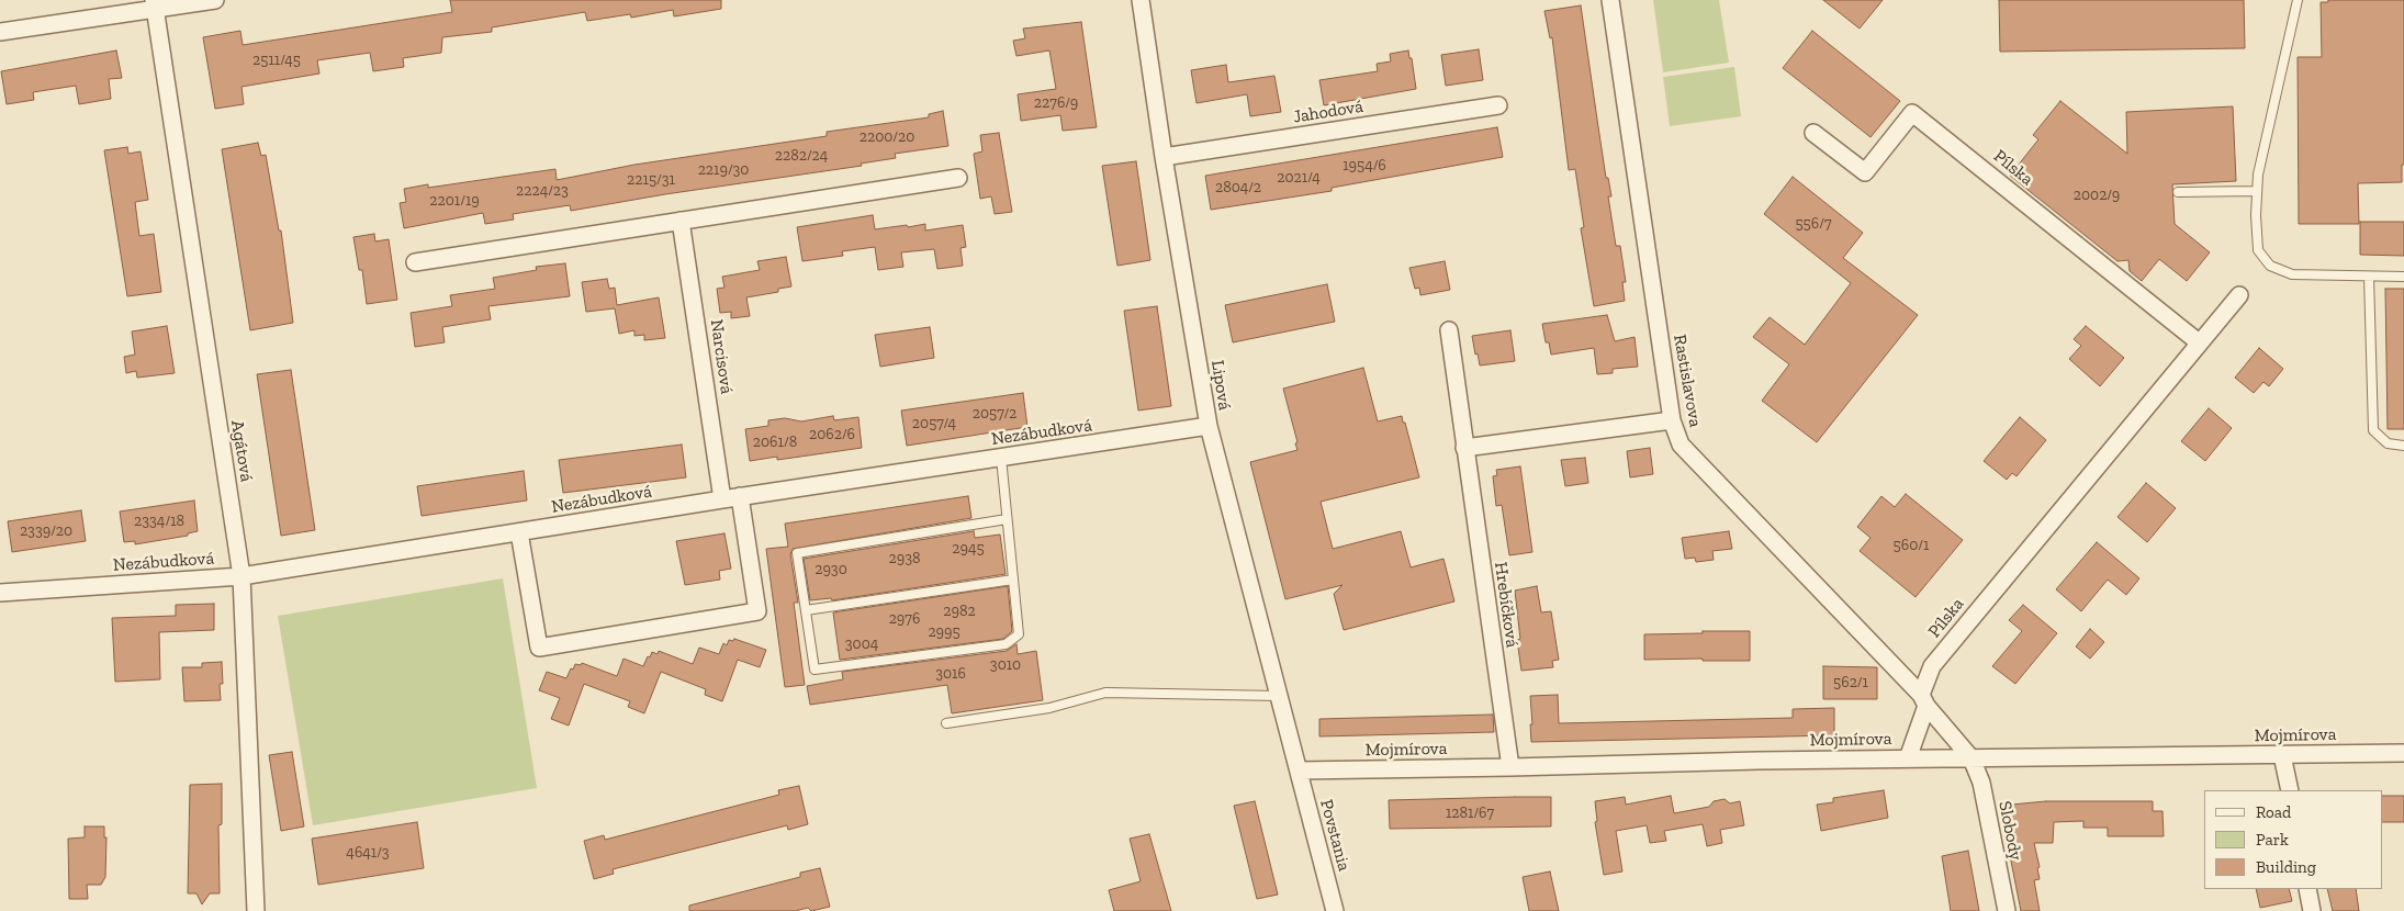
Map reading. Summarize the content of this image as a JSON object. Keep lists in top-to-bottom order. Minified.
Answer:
{"streets":{"street":["Jahodová","Pílska","Narcisová","Rastislavova","Lipová","Nezábudková","Agátová","Hrebíčková","Mojmírova","Slobody","Povstania"]},"crossings":[["Jahodová","Lipová"],["Pílska","Rastislavova"],["Narcisová","Nezábudková"],["Rastislavova","Mojmírova"],["Rastislavova","Slobody"],["Lipová","Nezábudková"],["Lipová","Mojmírova"],["Lipová","Povstania"],["Nezábudková","Agátová"],["Hrebíčková","Mojmírova"],["Mojmírova","Slobody"],["Mojmírova","Povstania"]],"house_numbers":["2511/45","2276/9","2200/20","2282/24","1954/6","2219/30","2021/4","2215/31","2804/2","2224/23","2002/9","2201/19","556/7","2057/2","2057/4","2062/6","2061/8","2334/18","2339/20","560/1","2945","2938","2930","2982","2976","2995","3004","3010","3016","562/1","1281/67","4641/3"],"legend":["Road","Park","Building"]}
